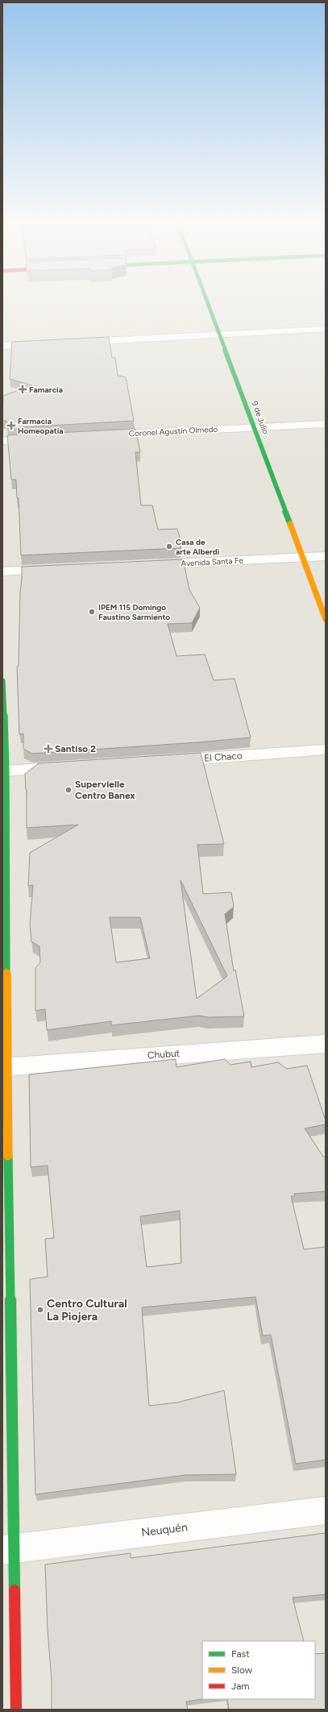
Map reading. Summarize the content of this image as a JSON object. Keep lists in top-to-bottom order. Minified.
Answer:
{"streets":{"street":["9 de Julio","Coronel Agustín Olmedo","Avenida Santa Fe","El Chaco","Chubut","Neuquén"]},"crossings":[["9 de Julio","Coronel Agustín Olmedo"],["9 de Julio","Avenida Santa Fe"]],"places":{"health":["Famarcia","Farmacia Homeopatia","Santiso 2"],"other":["Casa de arte Alberdi","IPEM 115 Domingo Faustino Sarmiento","Supervielle Centro Banex","Centro Cultural La Piojera"]},"legend":["Fast","Slow","Jam"]}
